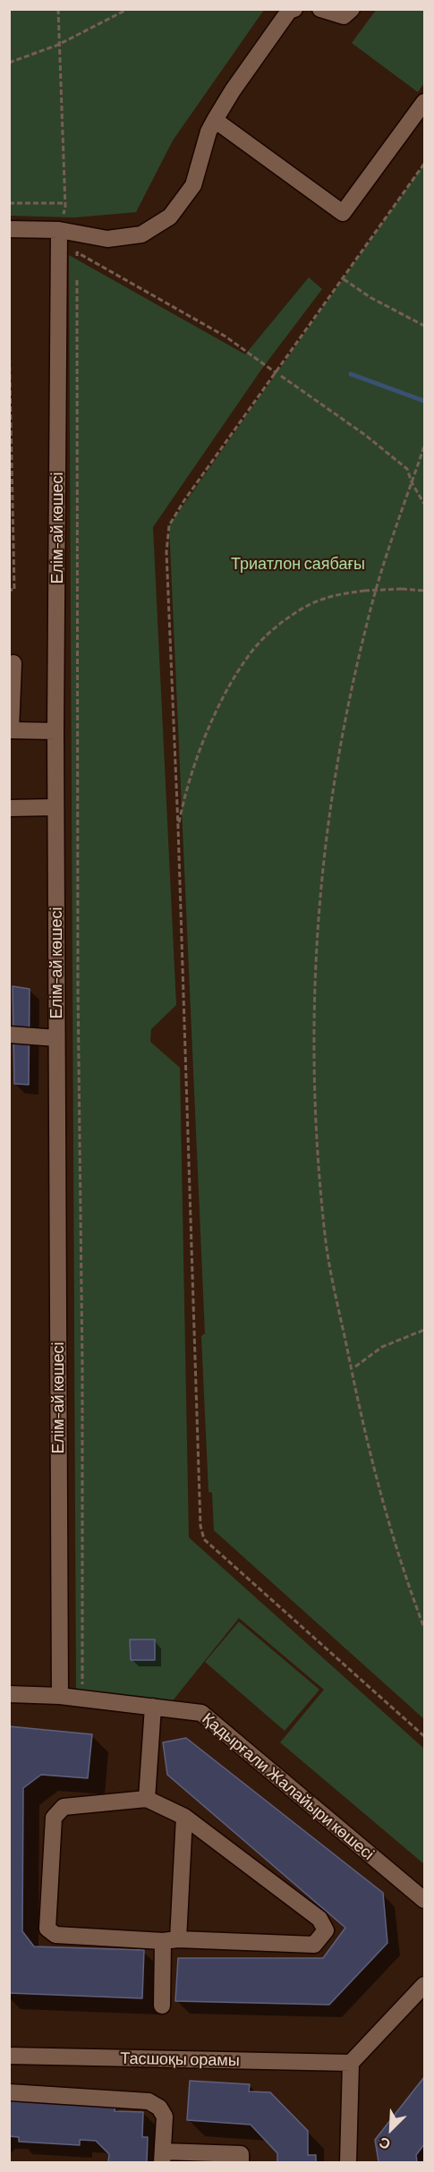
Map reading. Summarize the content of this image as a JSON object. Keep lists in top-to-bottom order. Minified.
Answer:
{"streets":{"street":["Елім-ай көшесі","Қадырғали Жалайыри көшесі","Тасшоқы орамы"]},"crossings":[["Елім-ай көшесі","Қадырғали Жалайыри көшесі"]],"parks":["Триатлон саябағы"],"north":"bottom left"}
